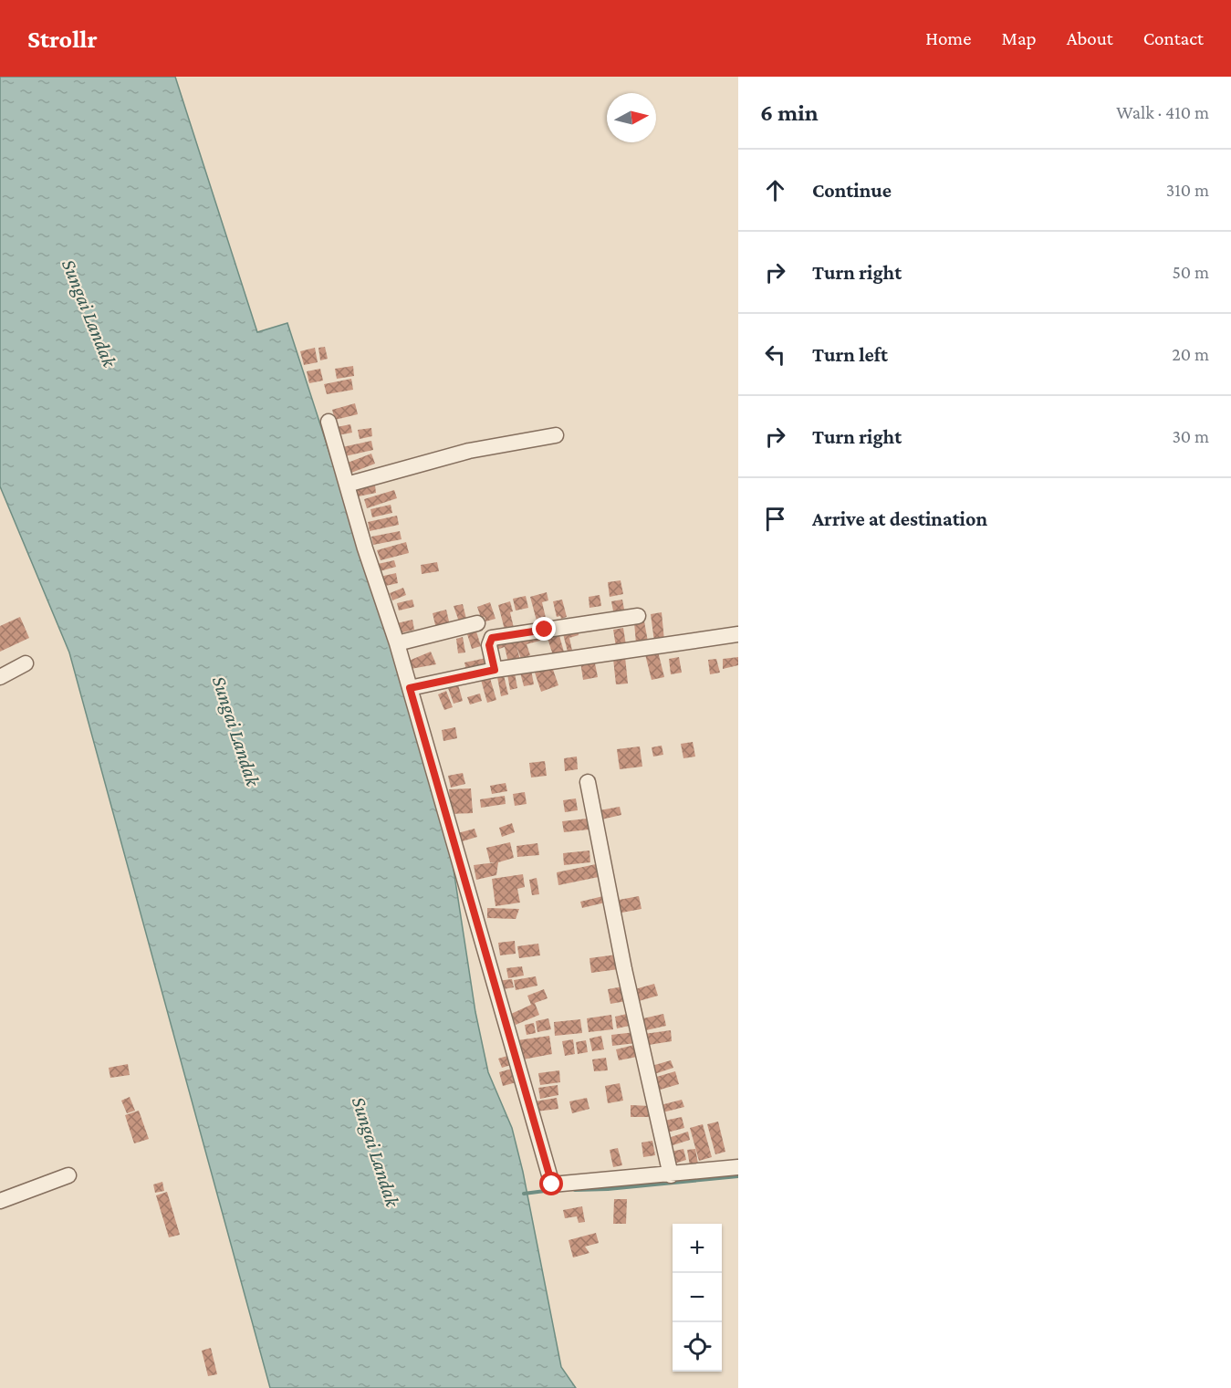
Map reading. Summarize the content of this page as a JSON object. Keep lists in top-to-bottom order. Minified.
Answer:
{"water":["Sungai Landak"],"north":"right","page":{"header":"Strollr","nav":["Home","Map","About","Contact"],"heading":["6 min","Walk · 410 m"],"list":[["Continue","310 m"],["Turn right","50 m"],["Turn left","20 m"],["Turn right","30 m"],"Arrive at destination"],"map_buttons":["+","−"]}}
